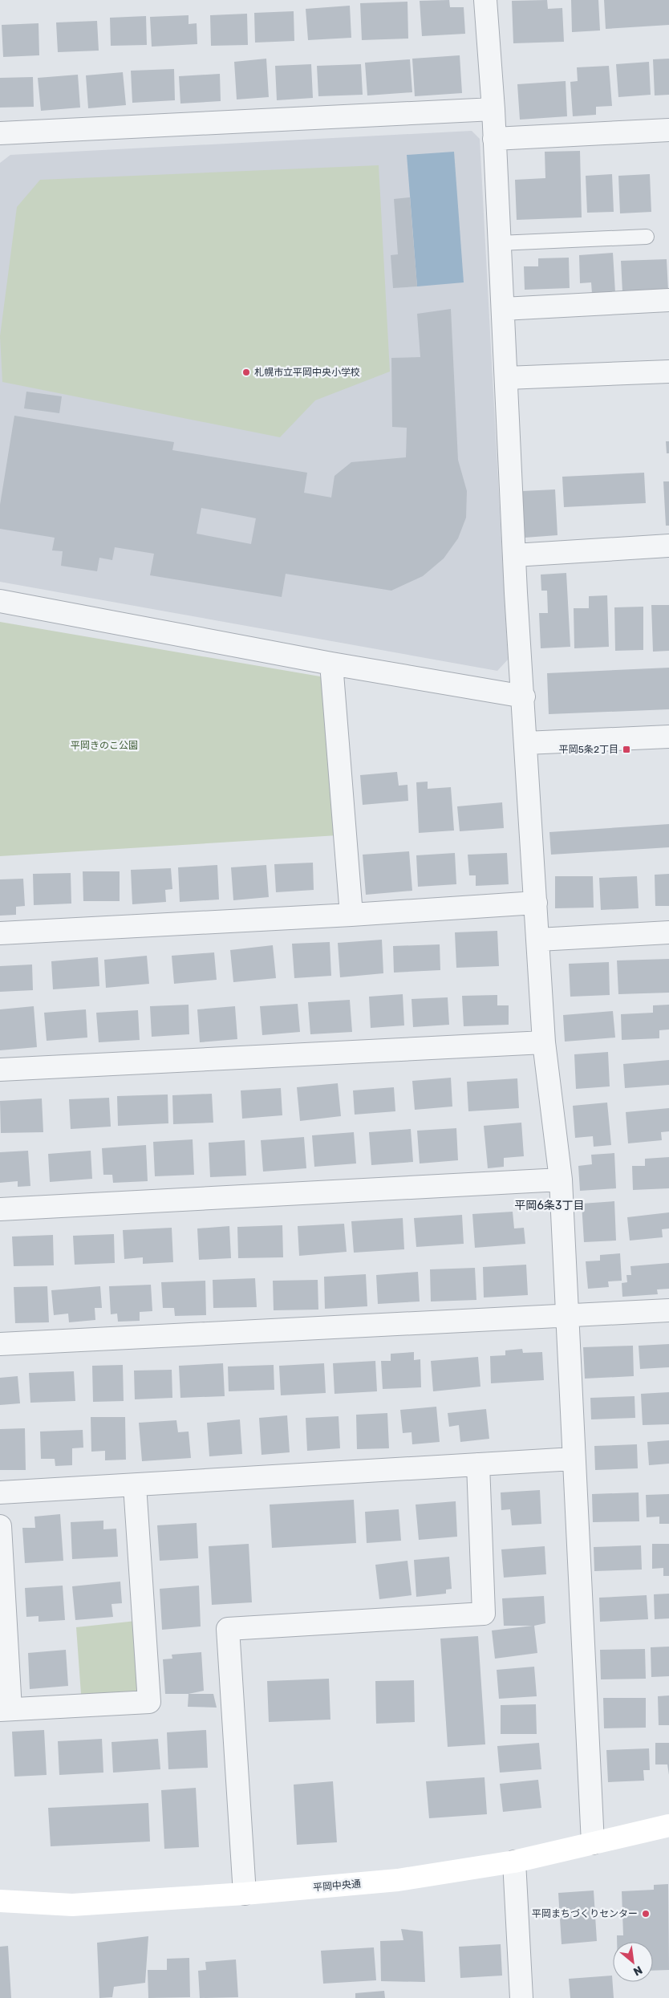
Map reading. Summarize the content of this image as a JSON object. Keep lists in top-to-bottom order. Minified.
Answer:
{"streets":{"street":["平岡中央通"]},"districts":["平岡6条3丁目"],"parks":["平岡きのこ公園"],"places":{"other":["札幌市立平岡中央小学校","平岡まちづくりセンター"],"transit":["平岡5条2丁目"]},"north":"bottom right"}
